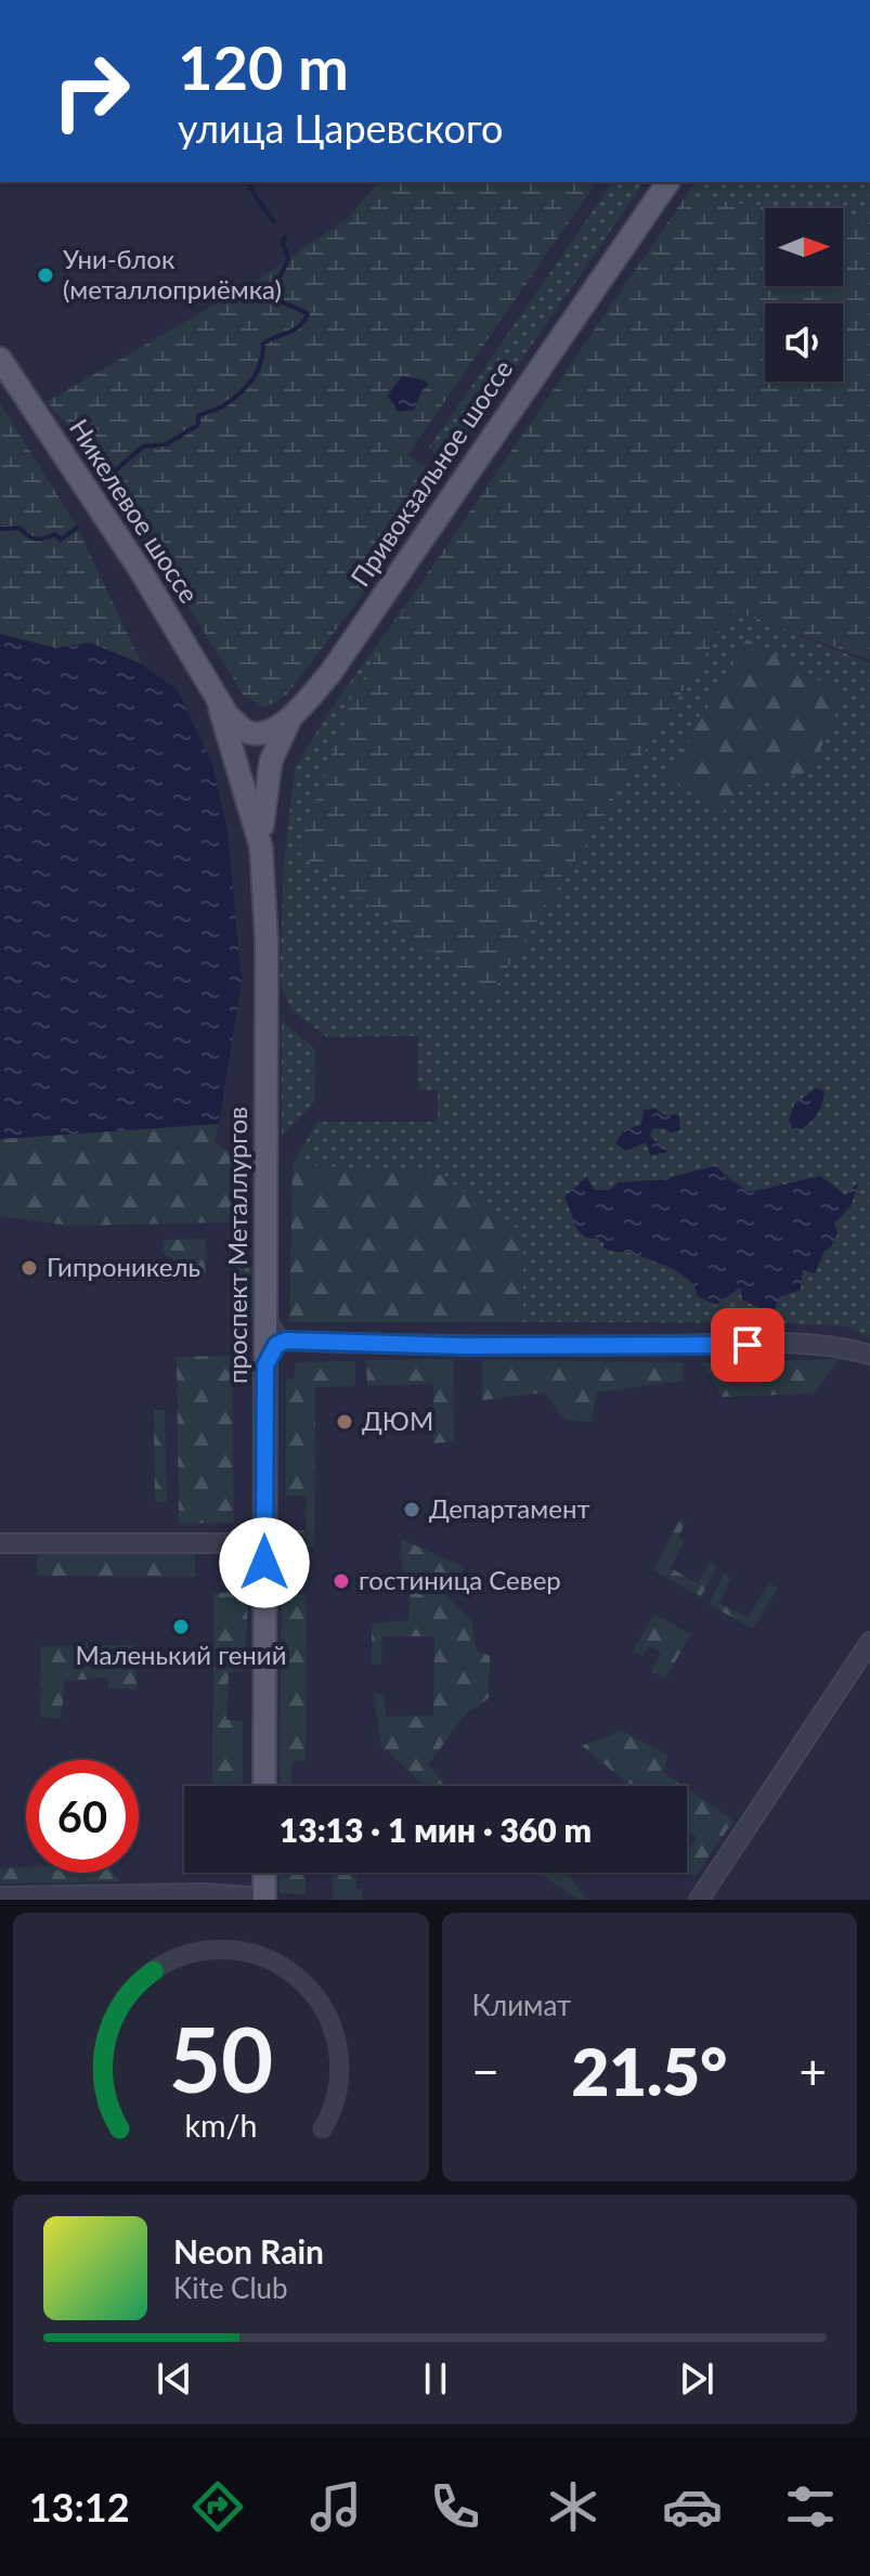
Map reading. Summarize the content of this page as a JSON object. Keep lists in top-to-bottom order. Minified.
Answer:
{"streets":{"main road":["Привокзальное шоссе","Никелевое шоссе","проспект Металлургов"]},"crossings":[["Привокзальное шоссе","Никелевое шоссе"],["Привокзальное шоссе","проспект Металлургов"],["Никелевое шоссе","проспект Металлургов"]],"places":["Уни-блок (металлоприёмка)","Гипроникель","ДЮМ","Департамент","гостиница Север","Маленький гений"],"north":"right","page":{"turn":["120 m","улица Царевского"],"limit":"60","trip":"13:13 · 1 мин · 360 m","tile":"Климат","heat":["−","21.5°","+"],"song":["Neon Rain","Kite Club"],"tabs":"13:12","gauge":["50","km/h"]}}
